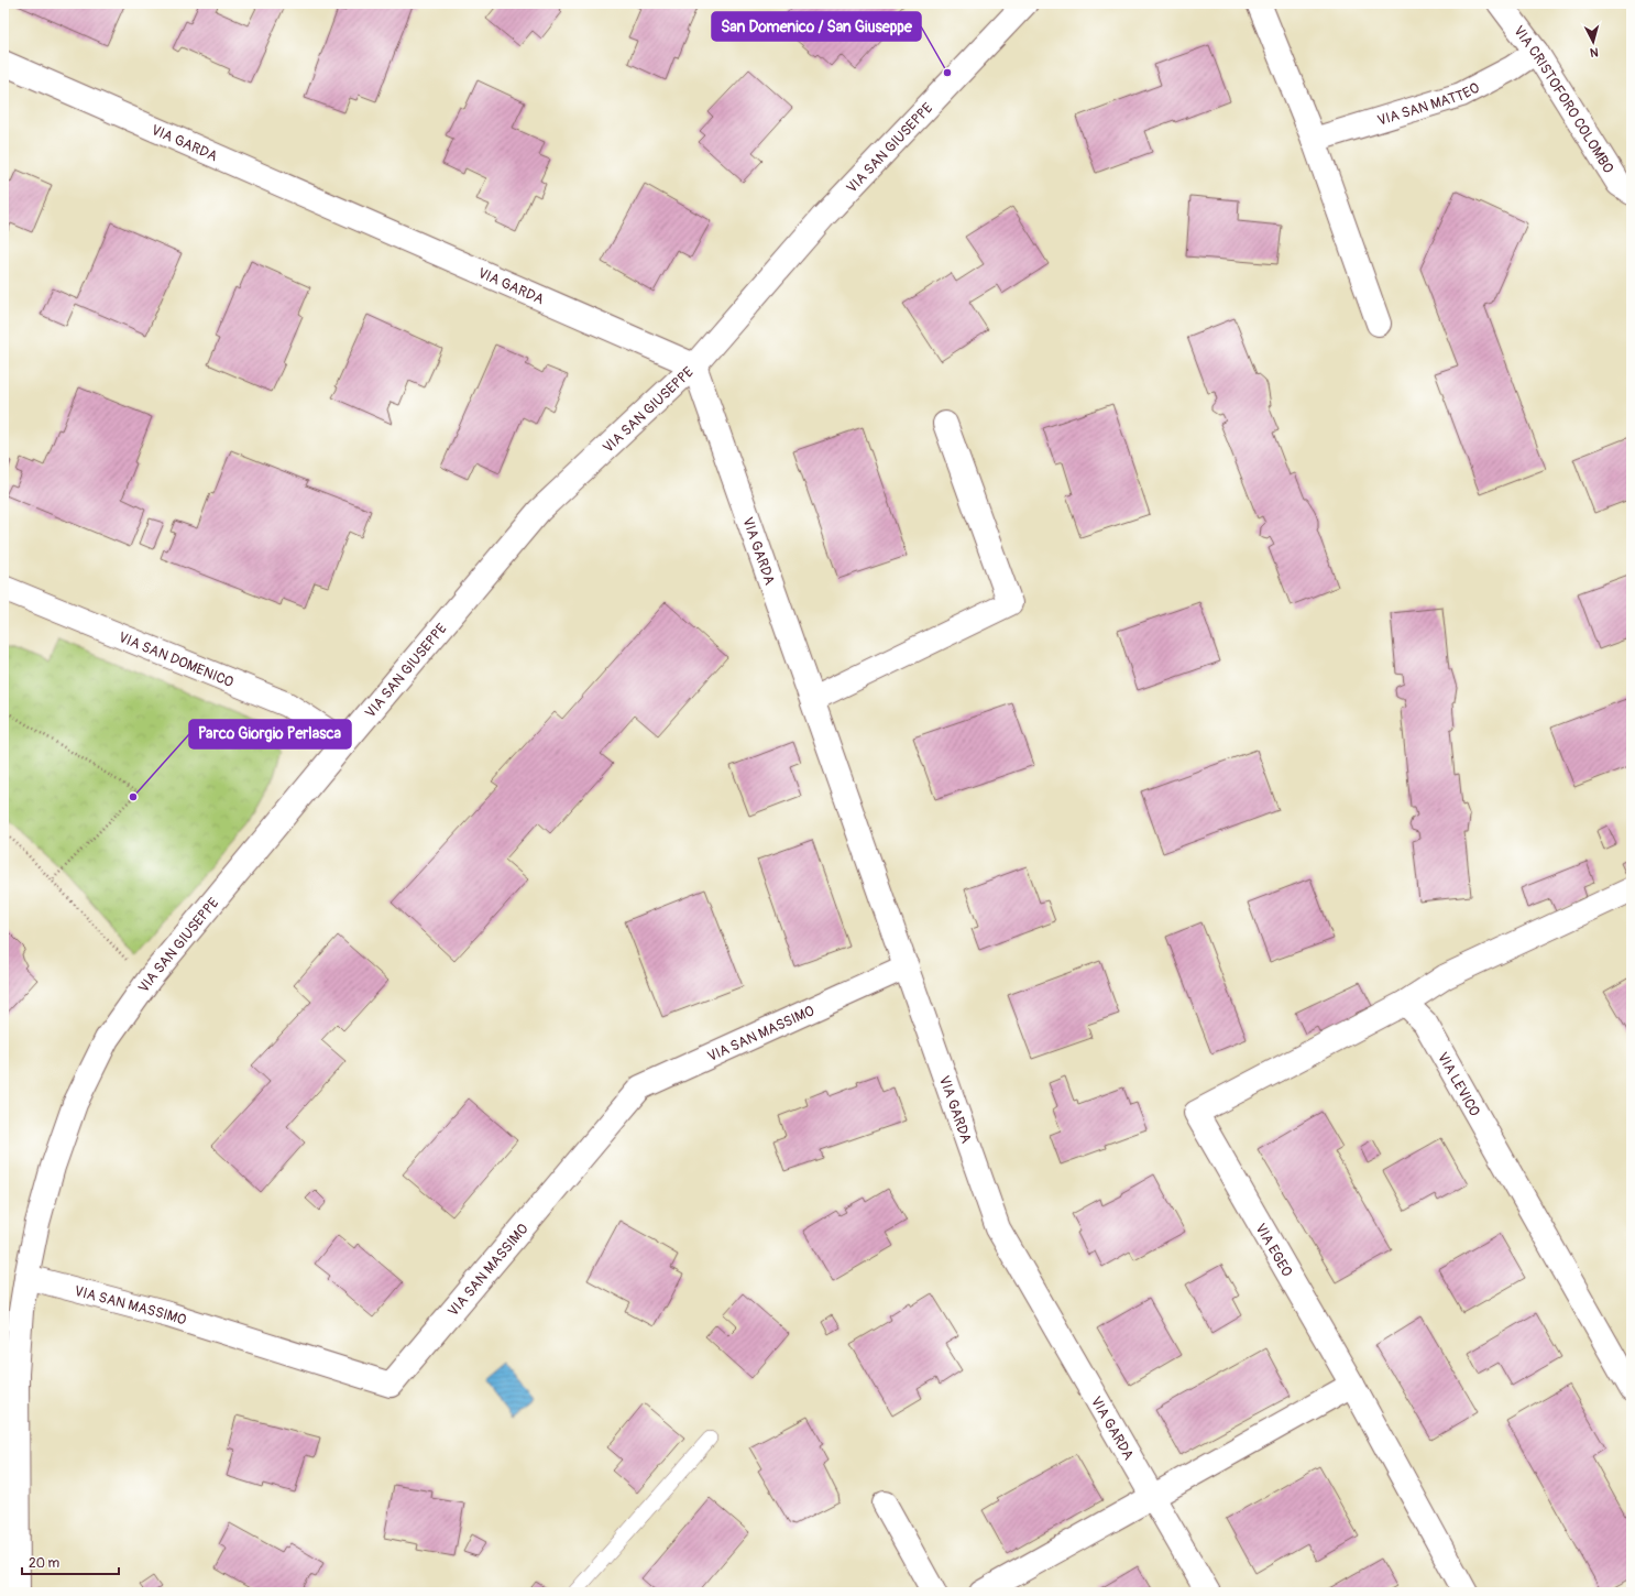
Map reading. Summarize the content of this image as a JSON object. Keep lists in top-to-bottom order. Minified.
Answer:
{"streets":{"street":["VIA CRISTOFORO COLOMBO","VIA SAN MATTEO","VIA GARDA","VIA SAN GIUSEPPE","VIA SAN DOMENICO","VIA SAN MASSIMO","VIA LEVICO","VIA EGEO"]},"crossings":[["VIA CRISTOFORO COLOMBO","VIA SAN MATTEO"],["VIA GARDA","VIA SAN GIUSEPPE"],["VIA GARDA","VIA SAN MASSIMO"],["VIA SAN GIUSEPPE","VIA SAN DOMENICO"],["VIA SAN GIUSEPPE","VIA SAN MASSIMO"],["VIA LEVICO","VIA EGEO"]],"places":["San Domenico / San Giuseppe","Parco Giorgio Perlasca"],"scale_bar":"20 m","north":"bottom"}
